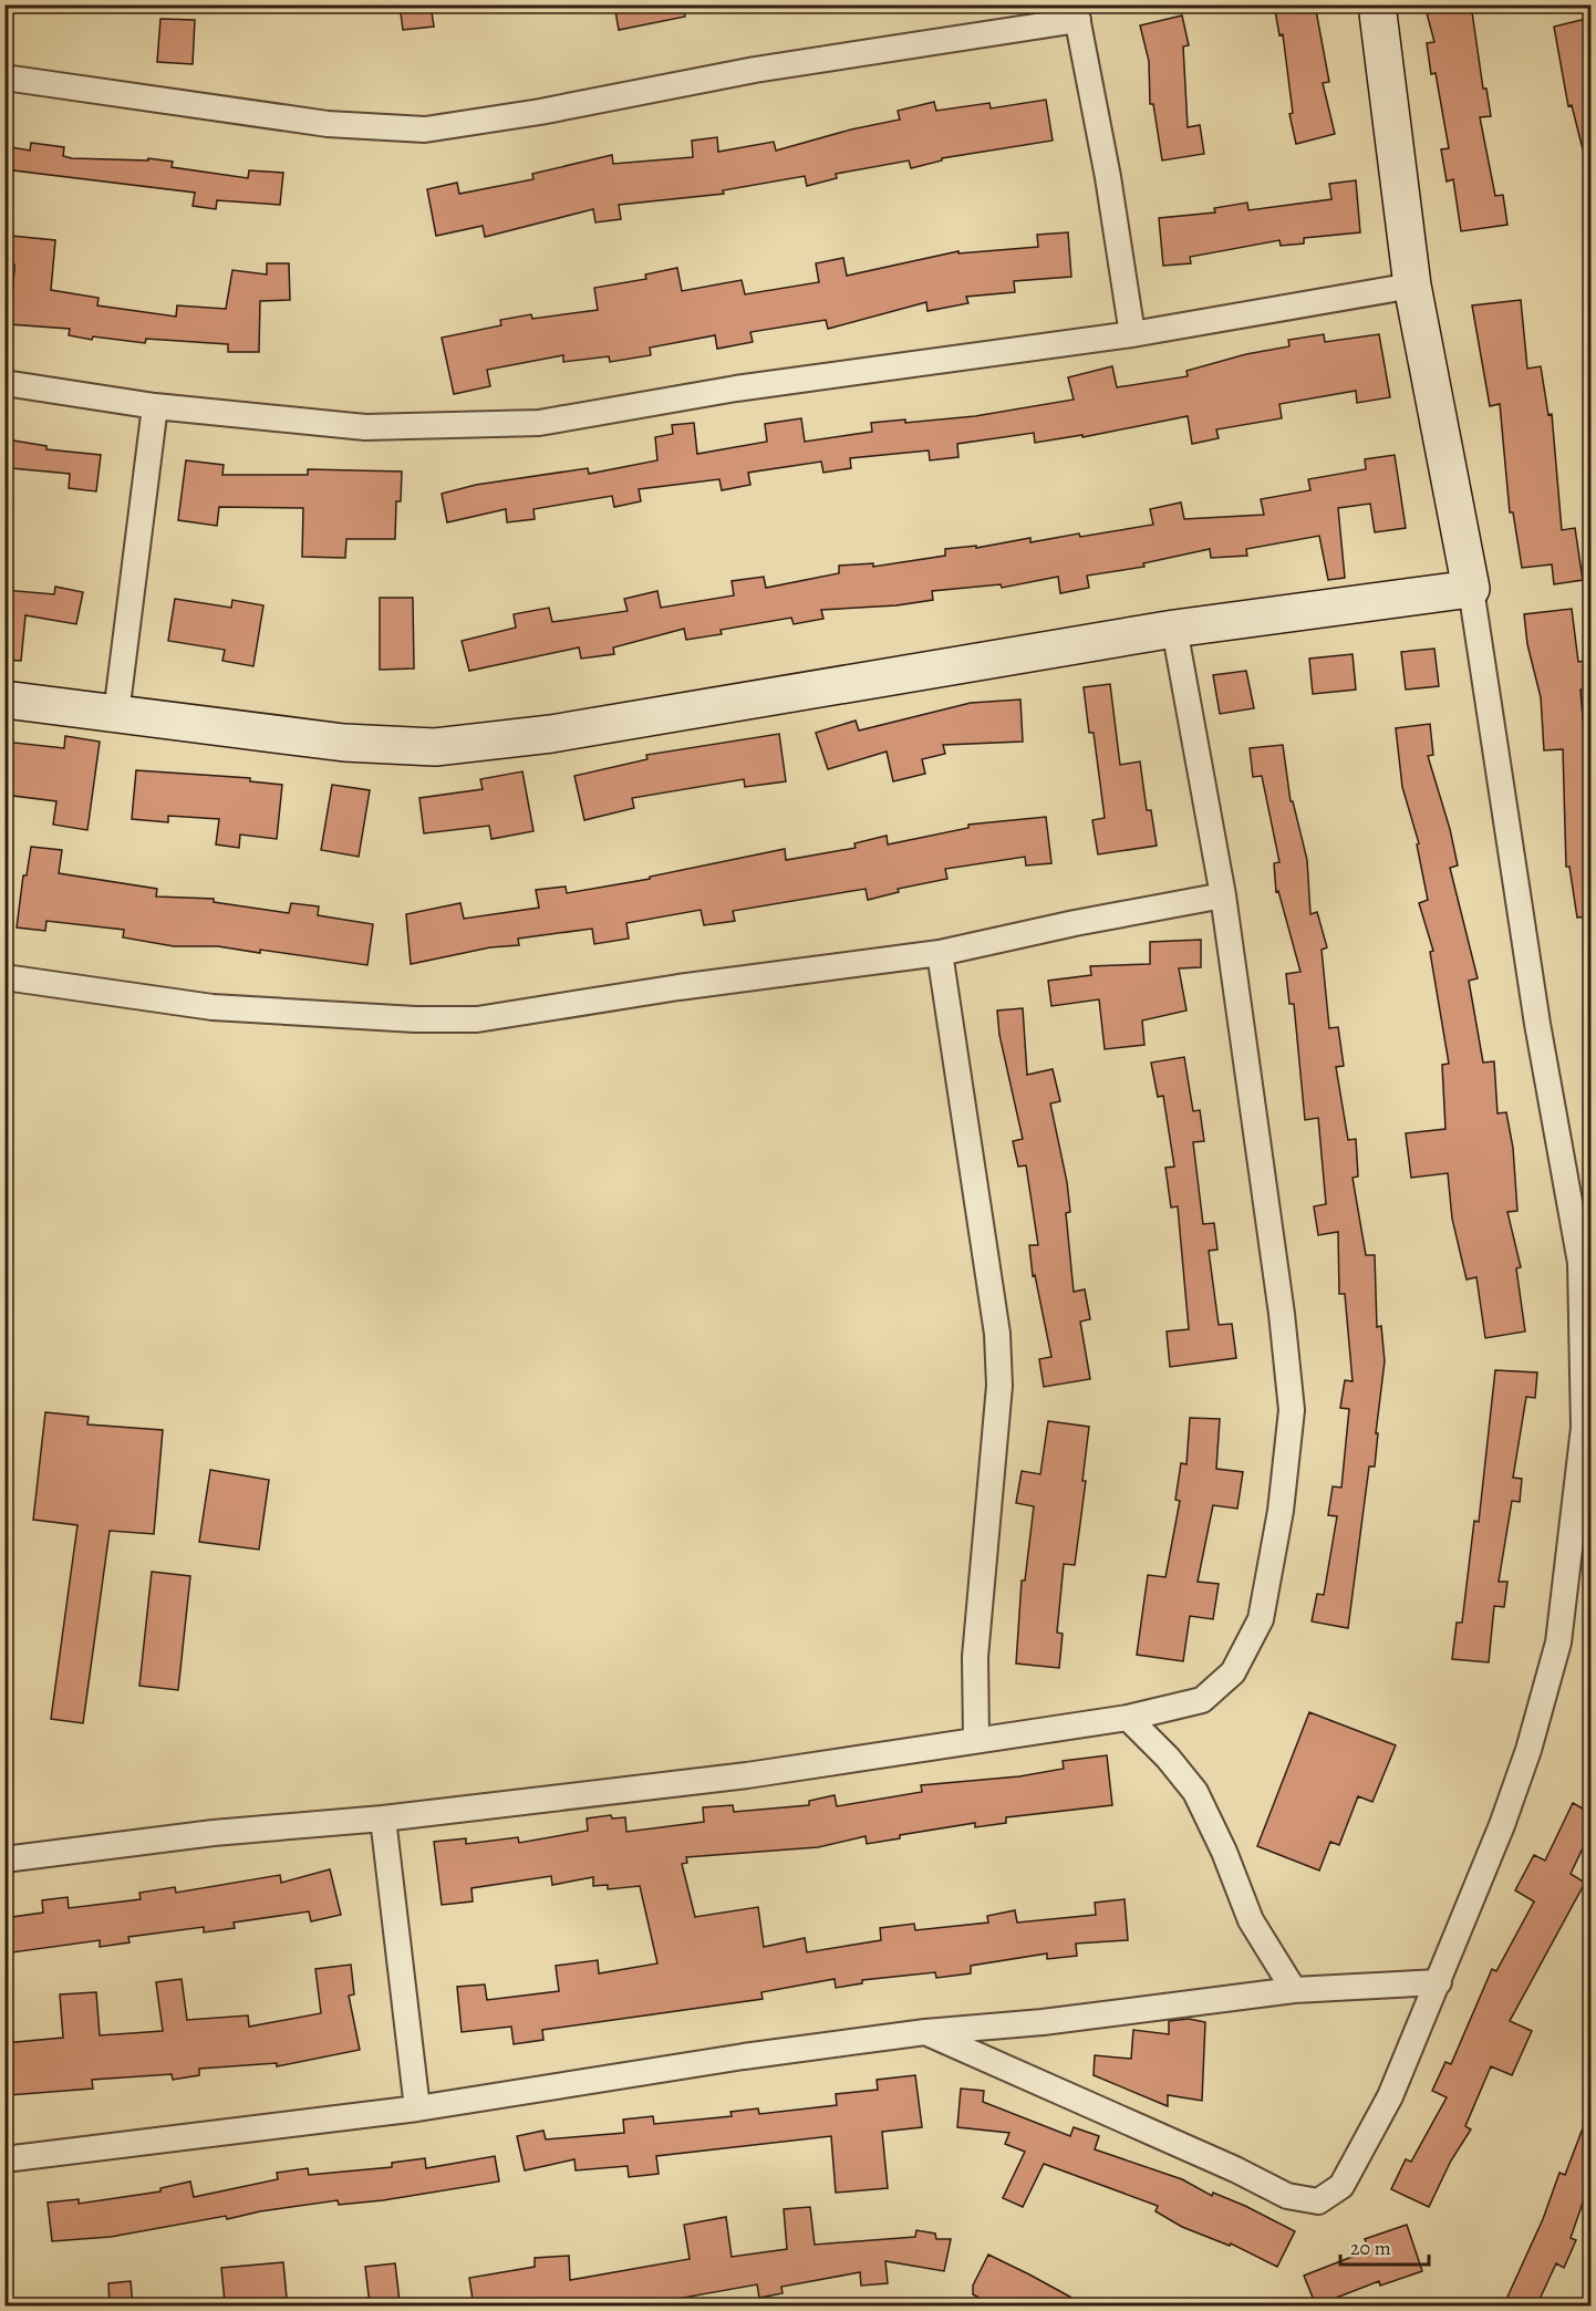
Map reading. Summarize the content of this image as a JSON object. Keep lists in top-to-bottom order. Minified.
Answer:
{"scale_bar":"20 m"}
